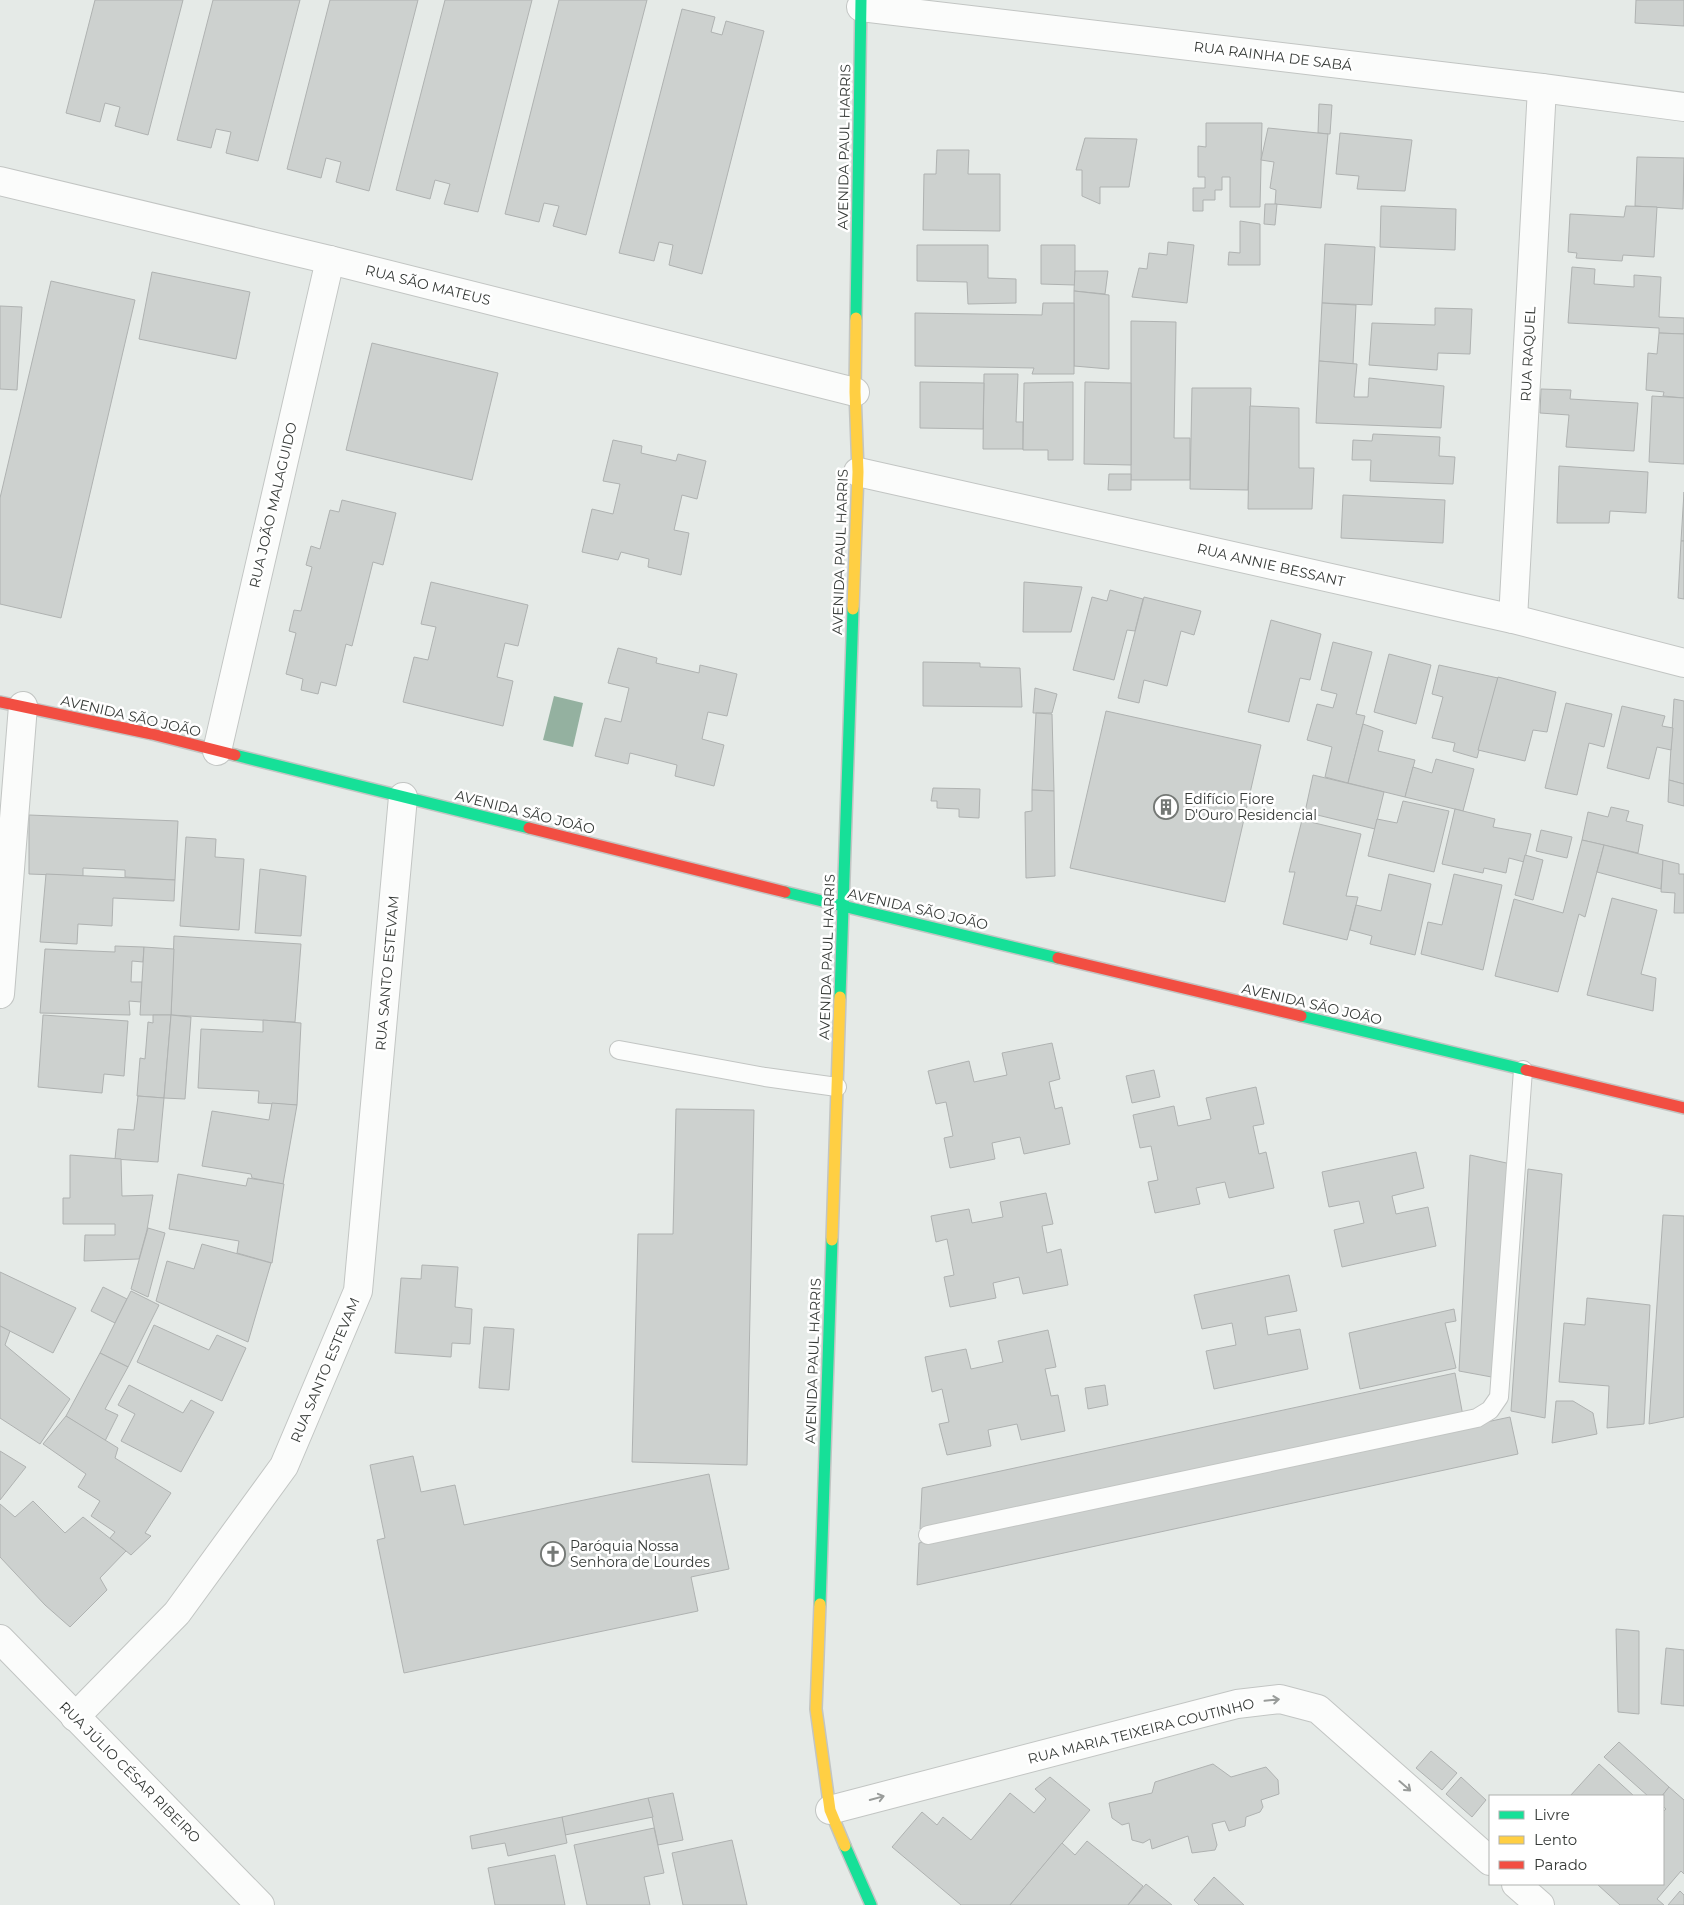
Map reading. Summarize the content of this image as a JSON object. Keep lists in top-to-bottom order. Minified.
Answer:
{"streets":{"street":["RUA RAINHA DE SABÁ","AVENIDA PAUL HARRIS","RUA SÃO MATEUS","RUA RAQUEL","RUA JOÃO MALAGUIDO","RUA ANNIE BESSANT","AVENIDA SÃO JOÃO","RUA SANTO ESTEVAM","RUA MARIA TEIXEIRA COUTINHO","RUA JÚLIO CÉSAR RIBEIRO"]},"crossings":[["RUA RAINHA DE SABÁ","AVENIDA PAUL HARRIS"],["RUA RAINHA DE SABÁ","RUA RAQUEL"],["AVENIDA PAUL HARRIS","RUA SÃO MATEUS"],["AVENIDA PAUL HARRIS","RUA ANNIE BESSANT"],["AVENIDA PAUL HARRIS","AVENIDA SÃO JOÃO"],["AVENIDA PAUL HARRIS","RUA MARIA TEIXEIRA COUTINHO"],["RUA SÃO MATEUS","RUA JOÃO MALAGUIDO"],["RUA RAQUEL","RUA ANNIE BESSANT"],["RUA JOÃO MALAGUIDO","AVENIDA SÃO JOÃO"],["AVENIDA SÃO JOÃO","RUA SANTO ESTEVAM"],["RUA SANTO ESTEVAM","RUA JÚLIO CÉSAR RIBEIRO"]],"one_way":["RUA MARIA TEIXEIRA COUTINHO"],"places":{"building":["Edifício Fiore D'Ouro Residencial"],"church":["Paróquia Nossa Senhora de Lourdes"]},"legend":["Livre","Lento","Parado"]}
